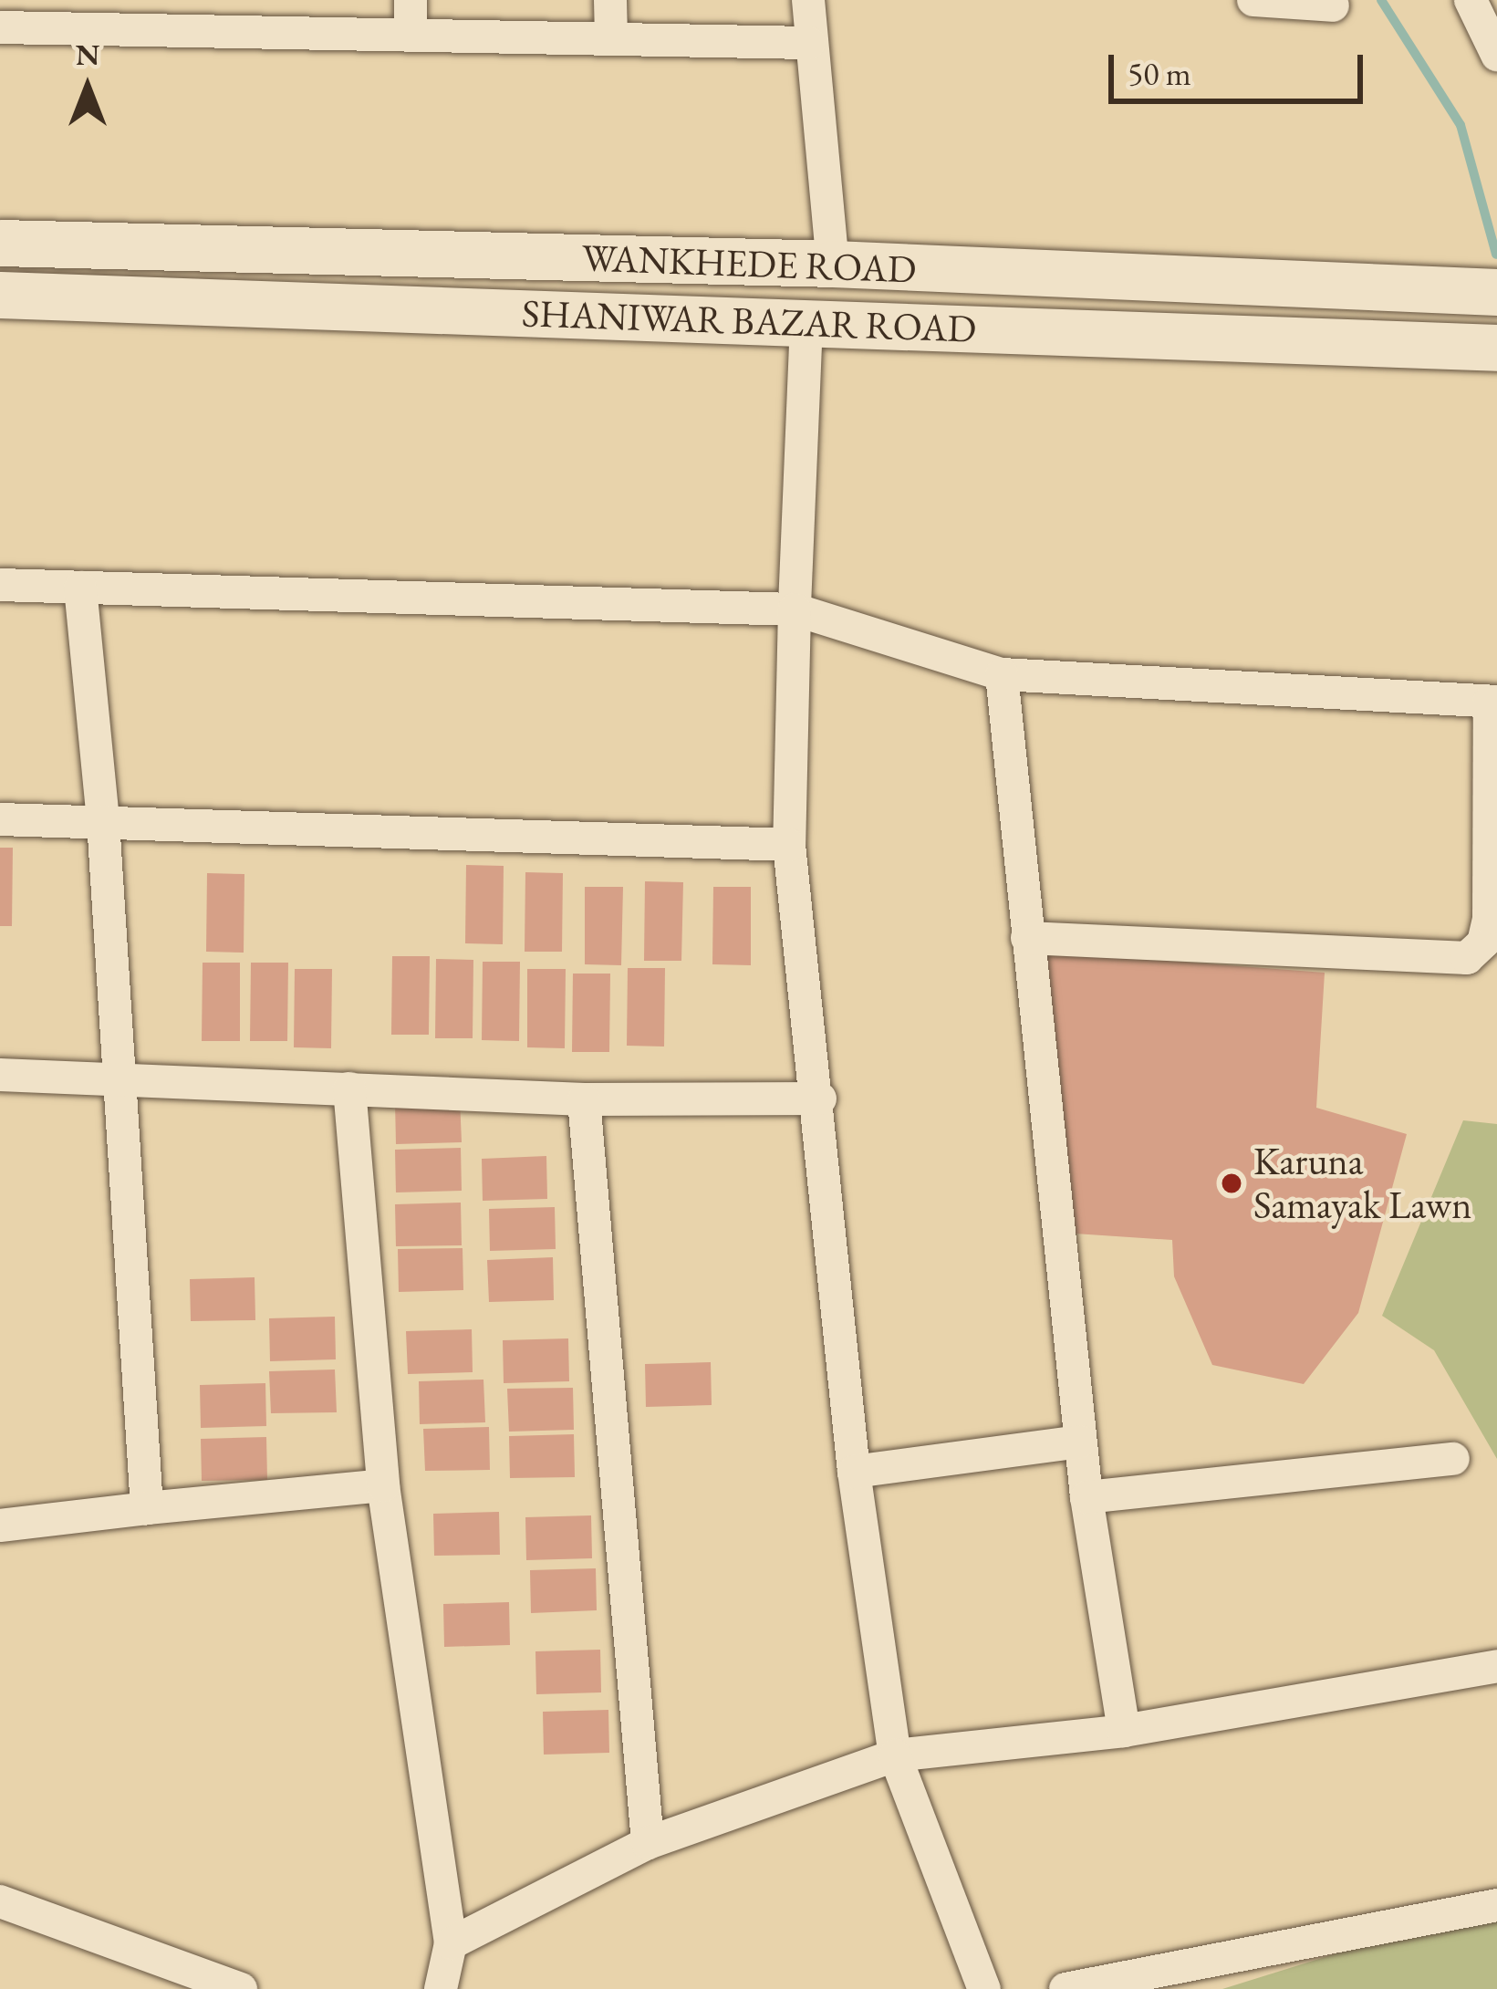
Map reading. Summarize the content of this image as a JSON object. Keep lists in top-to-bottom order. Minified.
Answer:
{"streets":{"main road":["WANKHEDE ROAD","SHANIWAR BAZAR ROAD"]},"places":["Karuna Samayak Lawn"],"scale_bar":"50 m","north":"top"}
